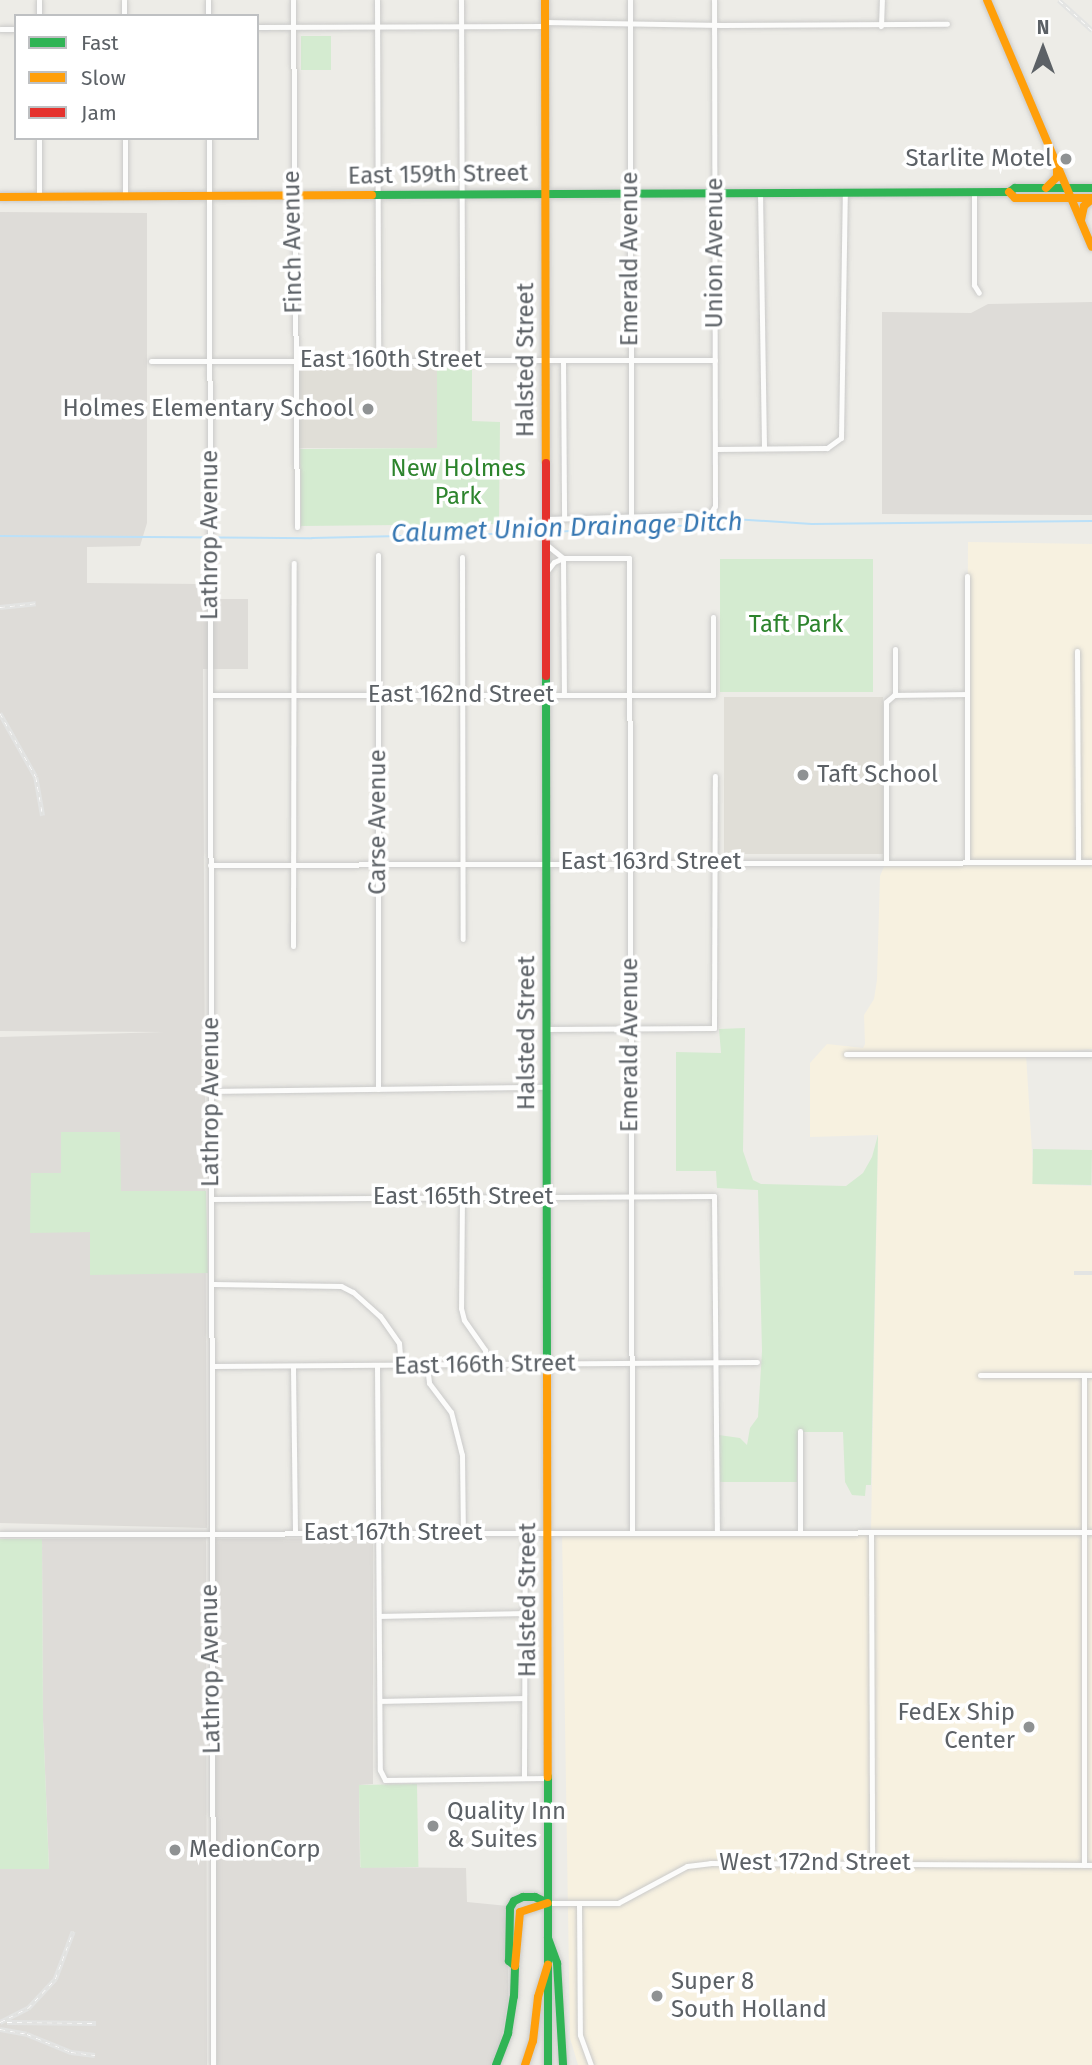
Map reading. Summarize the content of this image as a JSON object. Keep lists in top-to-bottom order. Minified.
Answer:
{"streets":{"main road":["East 159th Street","Halsted Street"],"street":["Finch Avenue","Union Avenue","Emerald Avenue","East 160th Street","Lathrop Avenue","East 162nd Street","Carse Avenue","East 163rd Street","East 165th Street","East 166th Street","East 167th Street","West 172nd Street"]},"crossings":[["East 159th Street","Finch Avenue"],["East 159th Street","Union Avenue"],["East 159th Street","Emerald Avenue"],["East 159th Street","Halsted Street"],["East 159th Street","Lathrop Avenue"],["Finch Avenue","East 160th Street"],["Union Avenue","Emerald Avenue"],["Union Avenue","East 160th Street"],["Emerald Avenue","East 160th Street"],["Emerald Avenue","East 162nd Street"],["Emerald Avenue","East 163rd Street"],["Emerald Avenue","East 165th Street"],["Emerald Avenue","East 166th Street"],["Emerald Avenue","East 167th Street"],["East 160th Street","Halsted Street"],["East 160th Street","Lathrop Avenue"],["Halsted Street","East 162nd Street"],["Halsted Street","East 163rd Street"],["Halsted Street","East 165th Street"],["Halsted Street","East 166th Street"],["Halsted Street","East 167th Street"],["Halsted Street","West 172nd Street"],["Lathrop Avenue","East 162nd Street"],["Lathrop Avenue","East 163rd Street"],["Lathrop Avenue","East 165th Street"],["Lathrop Avenue","East 166th Street"],["Lathrop Avenue","East 167th Street"],["East 162nd Street","Carse Avenue"],["Carse Avenue","East 163rd Street"],["East 165th Street","East 166th Street"]],"water":["Calumet Union Drainage Ditch"],"parks":["New Holmes Park","Taft Park"],"places":["Starlite Motel","Holmes Elementary School","Taft School","FedEx Ship Center","Quality Inn & Suites","MedionCorp","Super 8 South Holland"],"legend":["Fast","Slow","Jam"],"north":"top"}
